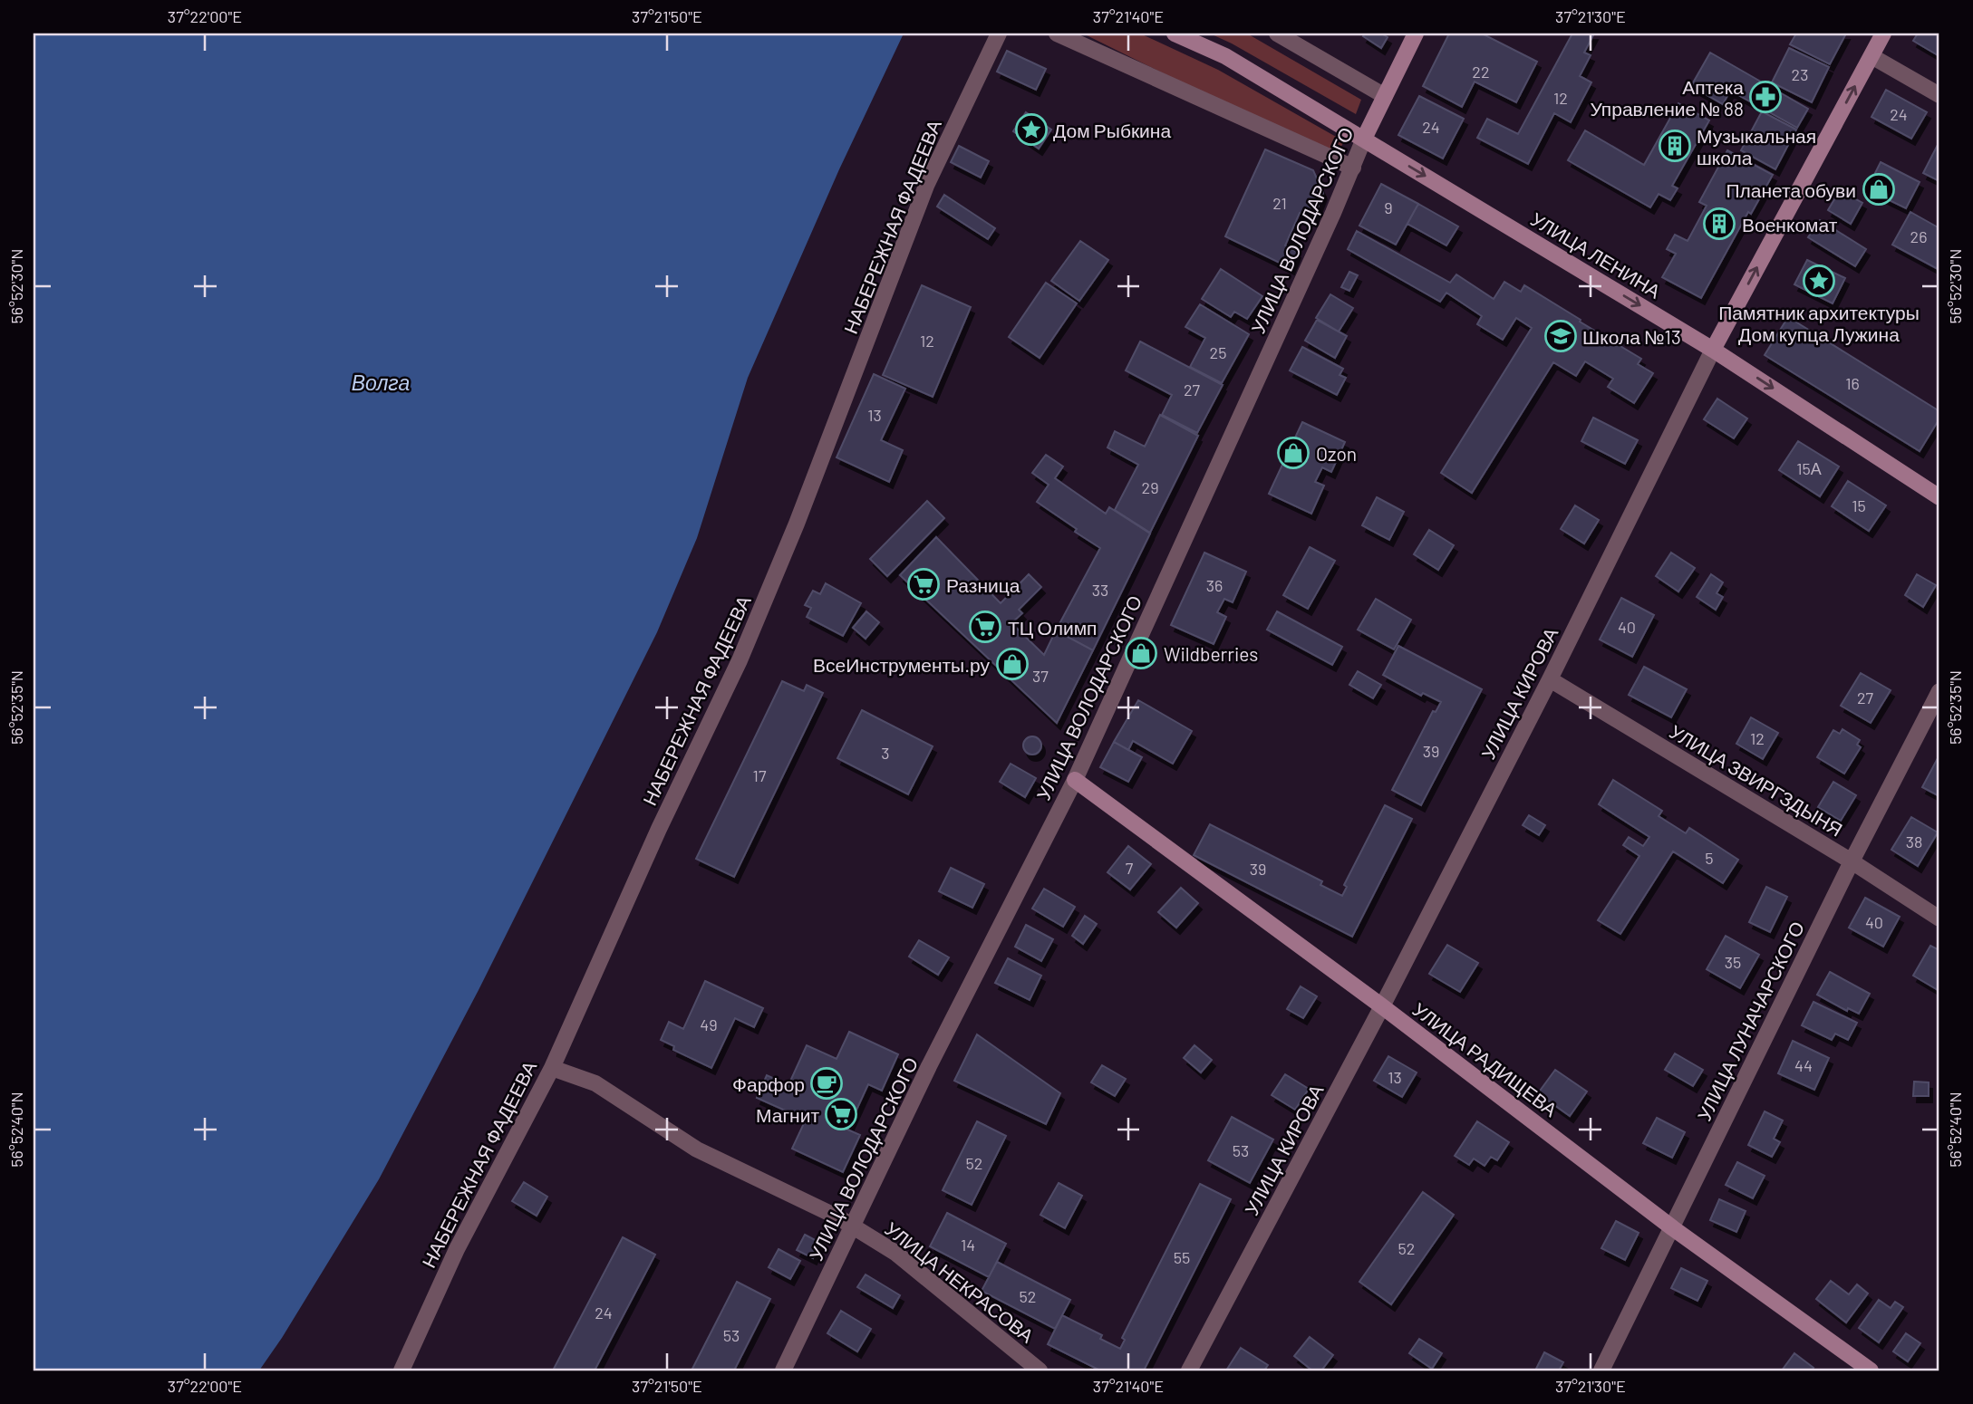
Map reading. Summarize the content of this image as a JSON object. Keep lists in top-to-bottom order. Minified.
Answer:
{"streets":{"main road":["УЛИЦА ВОЛОДАРСКОГО","УЛИЦА ЛЕНИНА","УЛИЦА КИРОВА","УЛИЦА РАДИЩЕВА"],"street":["НАБЕРЕЖНАЯ ФАДЕЕВА","УЛИЦА ЗВИРГЗДЫНЯ","УЛИЦА ЛУНАЧАРСКОГО","УЛИЦА НЕКРАСОВА"]},"crossings":[["НАБЕРЕЖНАЯ ФАДЕЕВА","УЛИЦА НЕКРАСОВА"],["УЛИЦА ВОЛОДАРСКОГО","УЛИЦА ЛЕНИНА"],["УЛИЦА ВОЛОДАРСКОГО","УЛИЦА РАДИЩЕВА"],["УЛИЦА ВОЛОДАРСКОГО","УЛИЦА НЕКРАСОВА"],["УЛИЦА ЛЕНИНА","УЛИЦА КИРОВА"],["УЛИЦА КИРОВА","УЛИЦА ЗВИРГЗДЫНЯ"],["УЛИЦА КИРОВА","УЛИЦА РАДИЩЕВА"],["УЛИЦА ЗВИРГЗДЫНЯ","УЛИЦА ЛУНАЧАРСКОГО"],["УЛИЦА ЛУНАЧАРСКОГО","УЛИЦА РАДИЩЕВА"]],"one_way":["УЛИЦА ЛЕНИНА"],"water":["Волга"],"places":{"pharmacy":["Аптека Управление № 88"],"place":["Дом Рыбкина","Памятник архитектуры Дом купца Лужина"],"building":["Музыкальная школа","Военкомат"],"shop":["Планета обуви","Ozon","Wildberries","ВсеИнструменты.ру"],"school or university":["Школа №13"],"supermarket":["Разница","ТЦ Олимп","Магнит"],"cafe":["Фарфор"]},"house_numbers":["22","23","12","24","24","21","9","26","12","25","16","27","13","15А","29","15","36","33","40","37","27","12","39","3","17","38","5","7","39","40","35","49","44","13","53","52","14","52","55","52","24","53"],"coordinates":["37°22'00\"E","37°21'50\"E","37°21'40\"E","37°21'30\"E","56°52'30\"N","56°52'35\"N","56°52'40\"N"]}
